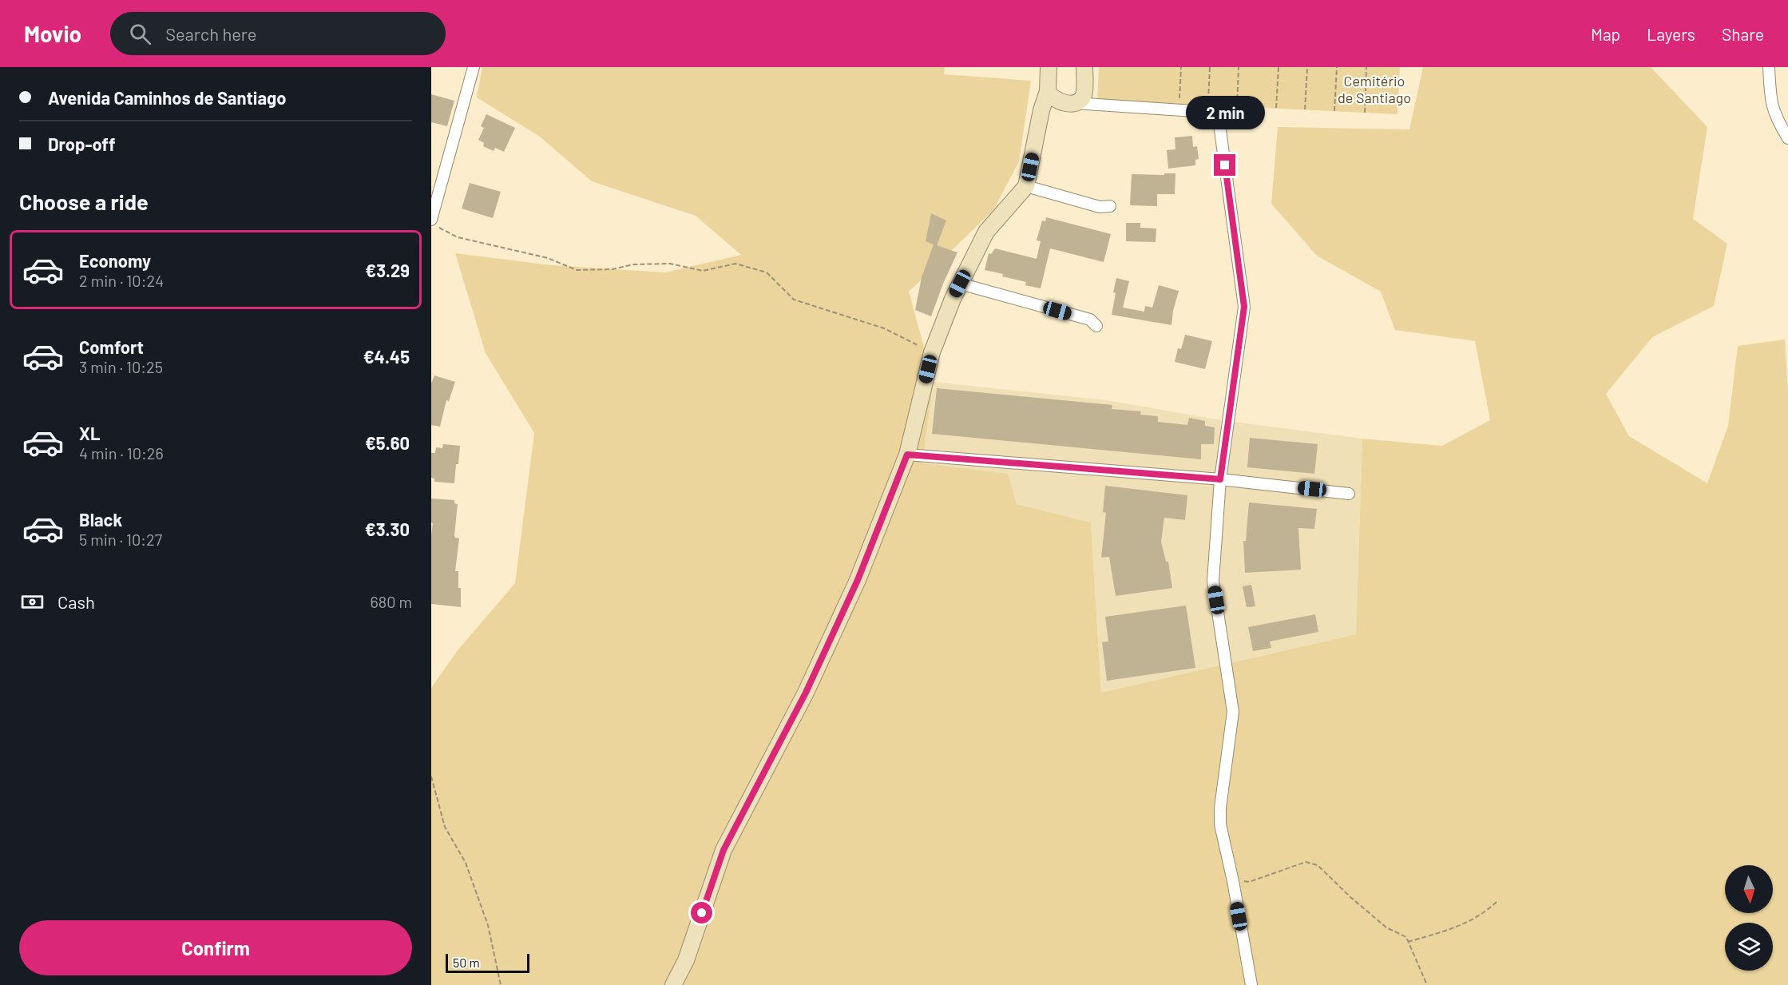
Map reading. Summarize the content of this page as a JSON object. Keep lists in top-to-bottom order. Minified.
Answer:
{"parks":["Cemitério de Santiago"],"scale_bar":"50 m","north":"bottom","page":{"header":"Movio","search":"Search here","nav":["Map","Layers","Share"],"banner":["Avenida Caminhos de Santiago","Drop-off"],"bubble":"2 min","heading":"Choose a ride","list":[{"name":"Economy","note":"2 min · 10:24","value":"€3.29"},{"name":"Comfort","note":"3 min · 10:25","value":"€4.45"},{"name":"XL","note":"4 min · 10:26","value":"€5.60"},{"name":"Black","note":"5 min · 10:27","value":"€3.30"}],"pay":["Cash","680 m"],"buttons":"Confirm","scale":"50 m"}}
